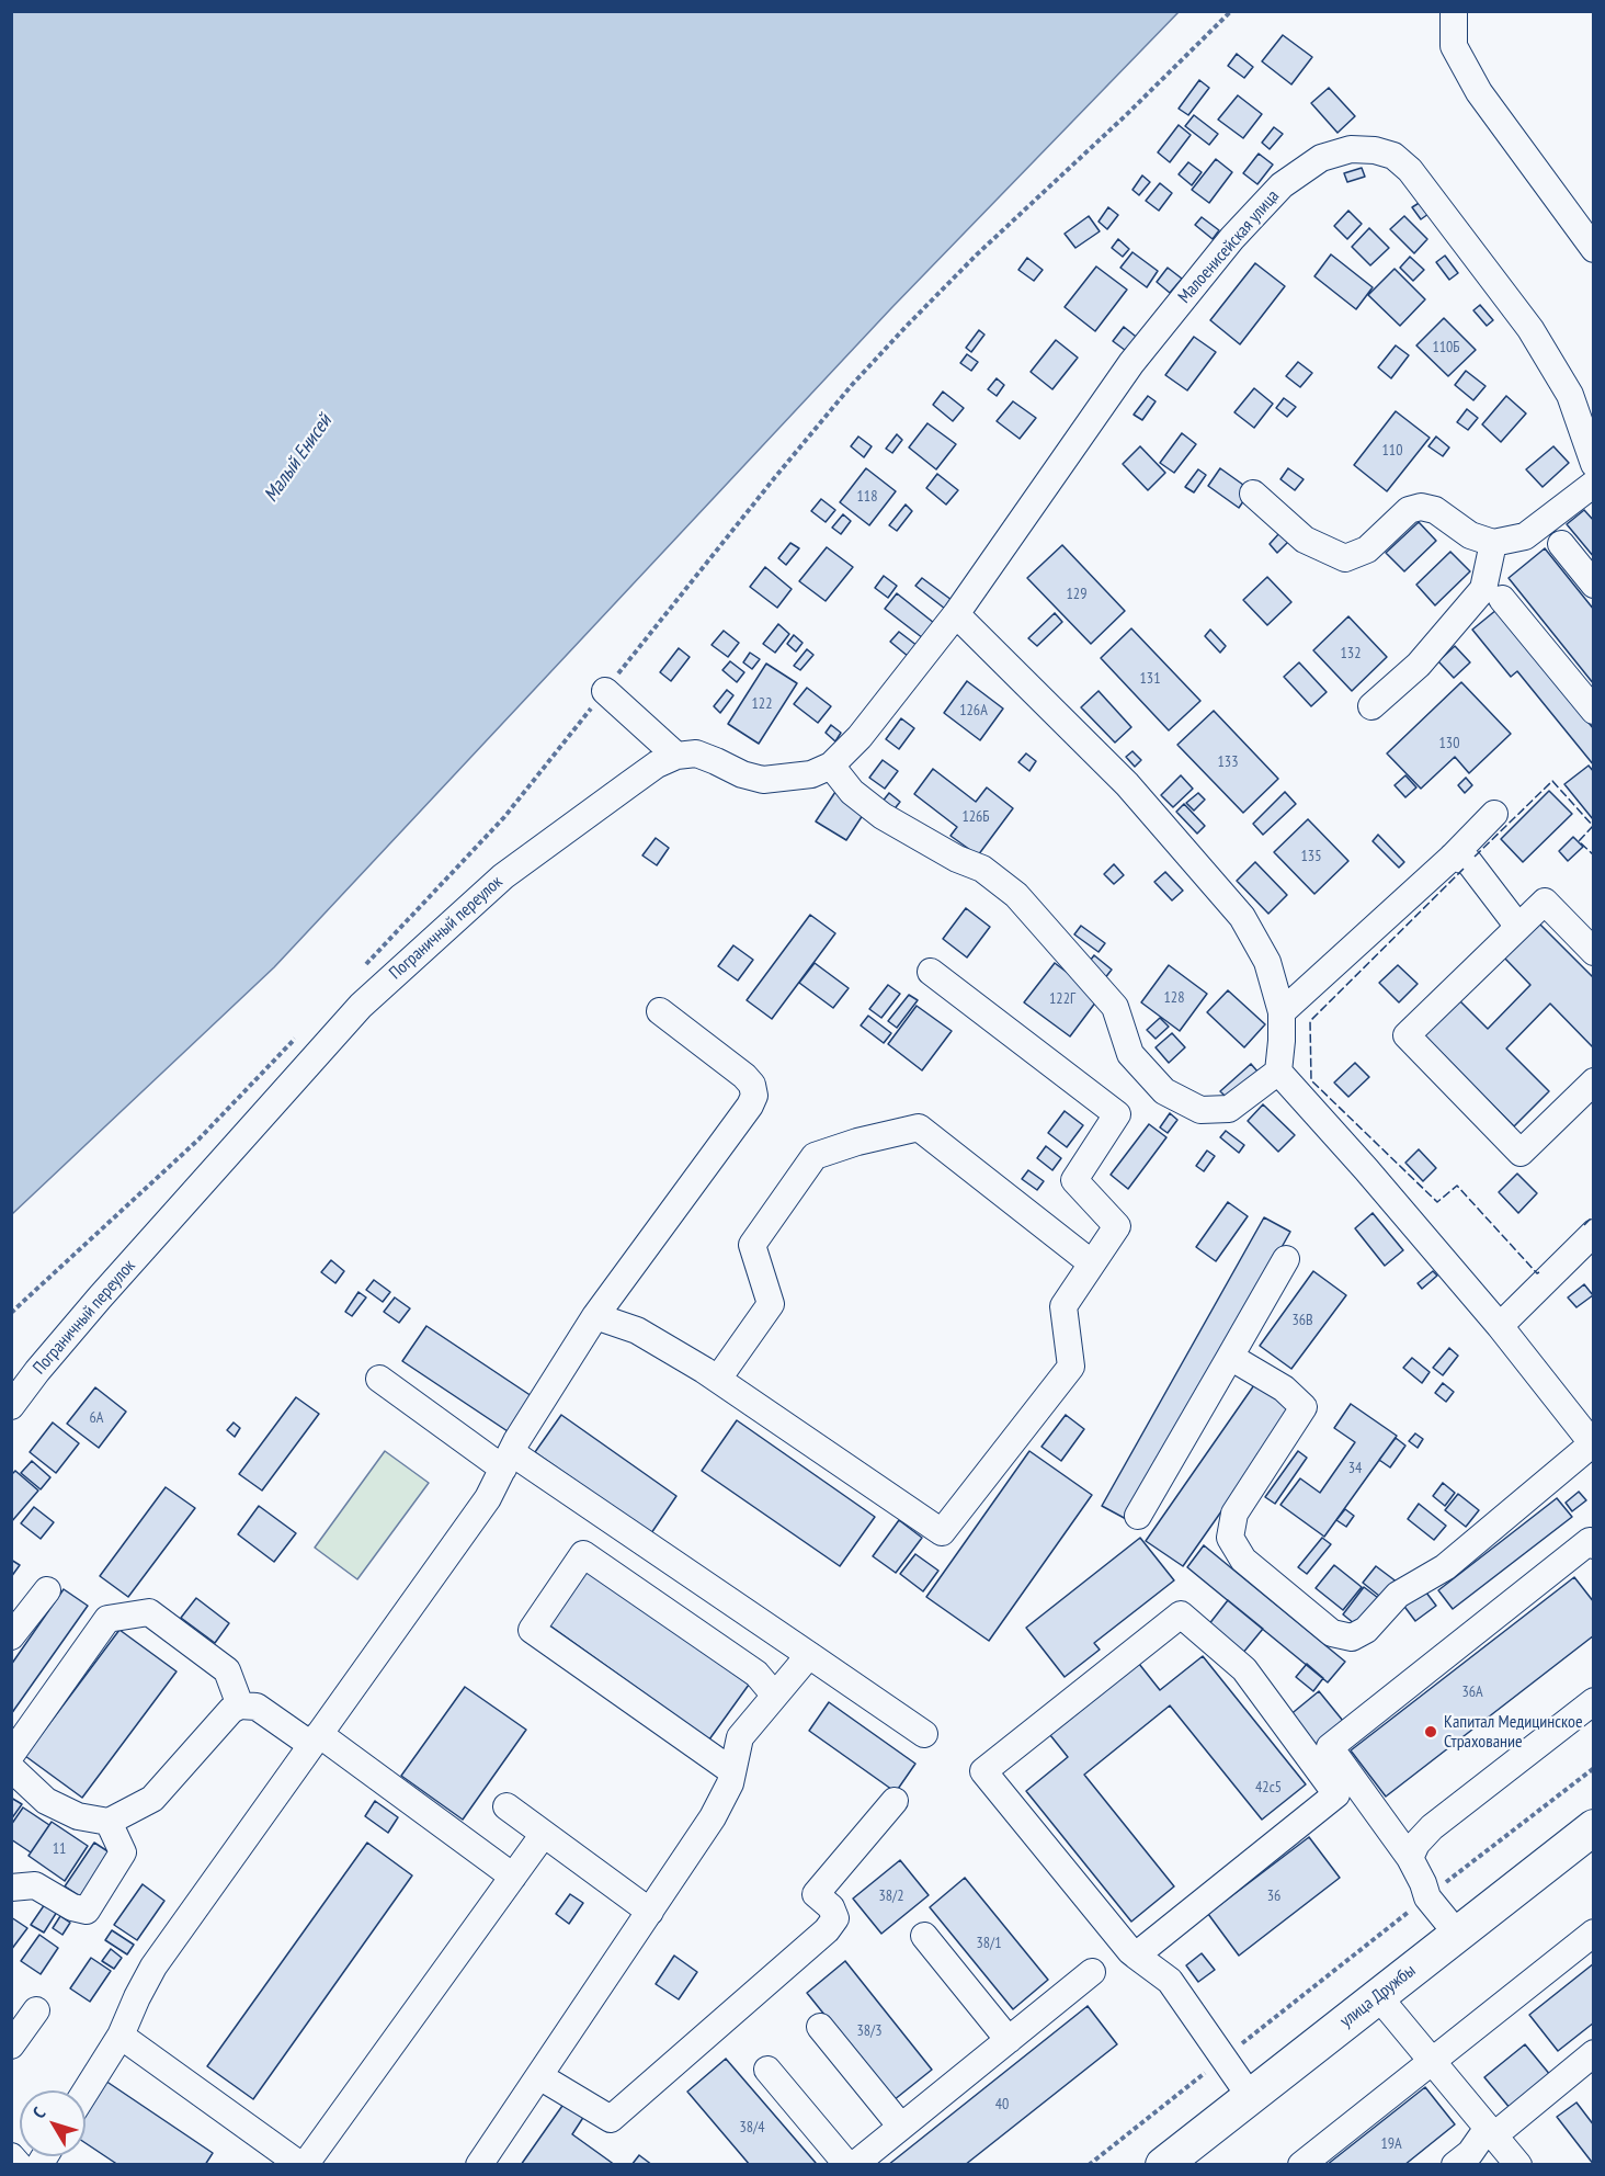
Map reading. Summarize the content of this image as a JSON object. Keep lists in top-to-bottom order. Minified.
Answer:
{"streets":{"main road":["улица Дружбы"],"street":["Малоенисейская улица","Пограничный переулок"]},"water":["Малый Енисей"],"places":["Капитал Медицинское Страхование"],"house_numbers":["110Б","110","118","129","132","131","122","126А","130","133","126Б","135","128","122Г","36В","6А","34","36А","42с5","11","38/2","36","38/1","38/3","40","38/4","19А"],"north":"top left"}
